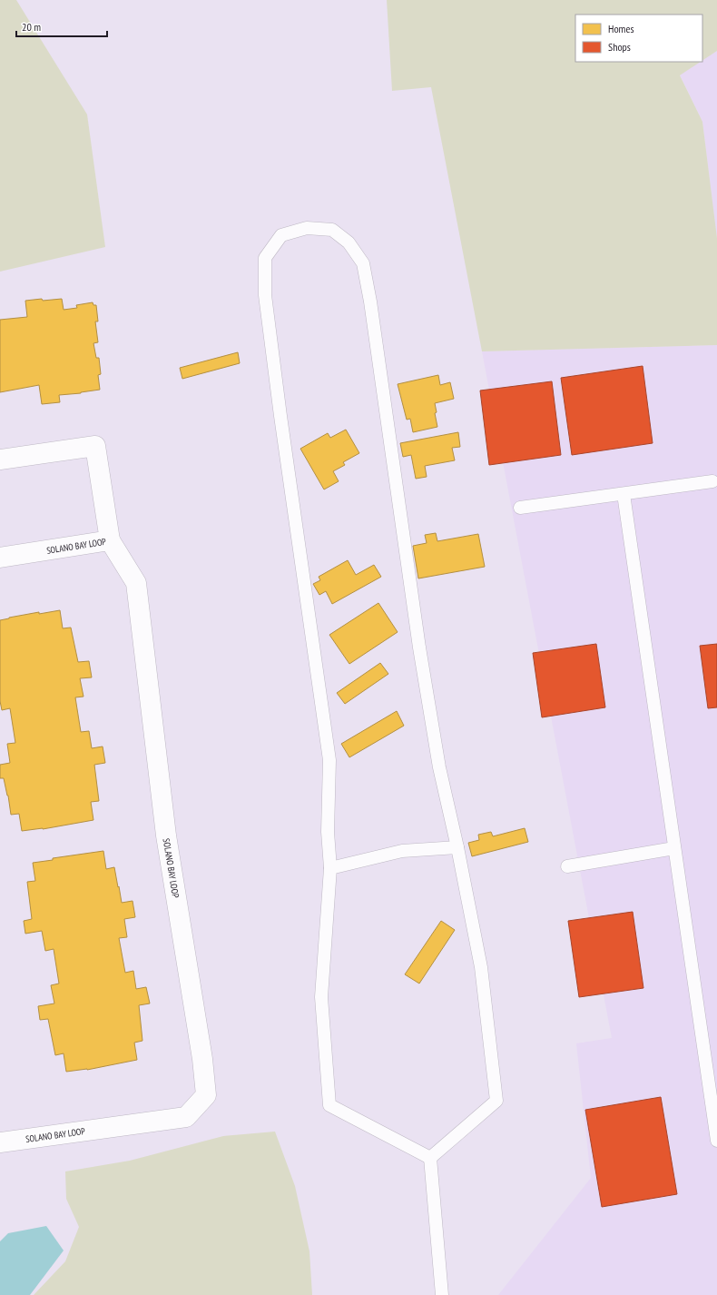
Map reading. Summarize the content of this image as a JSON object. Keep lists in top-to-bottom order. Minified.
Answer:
{"streets":{"street":["SOLANO BAY LOOP"]},"legend":["Homes","Shops"],"scale_bar":"20 m"}
